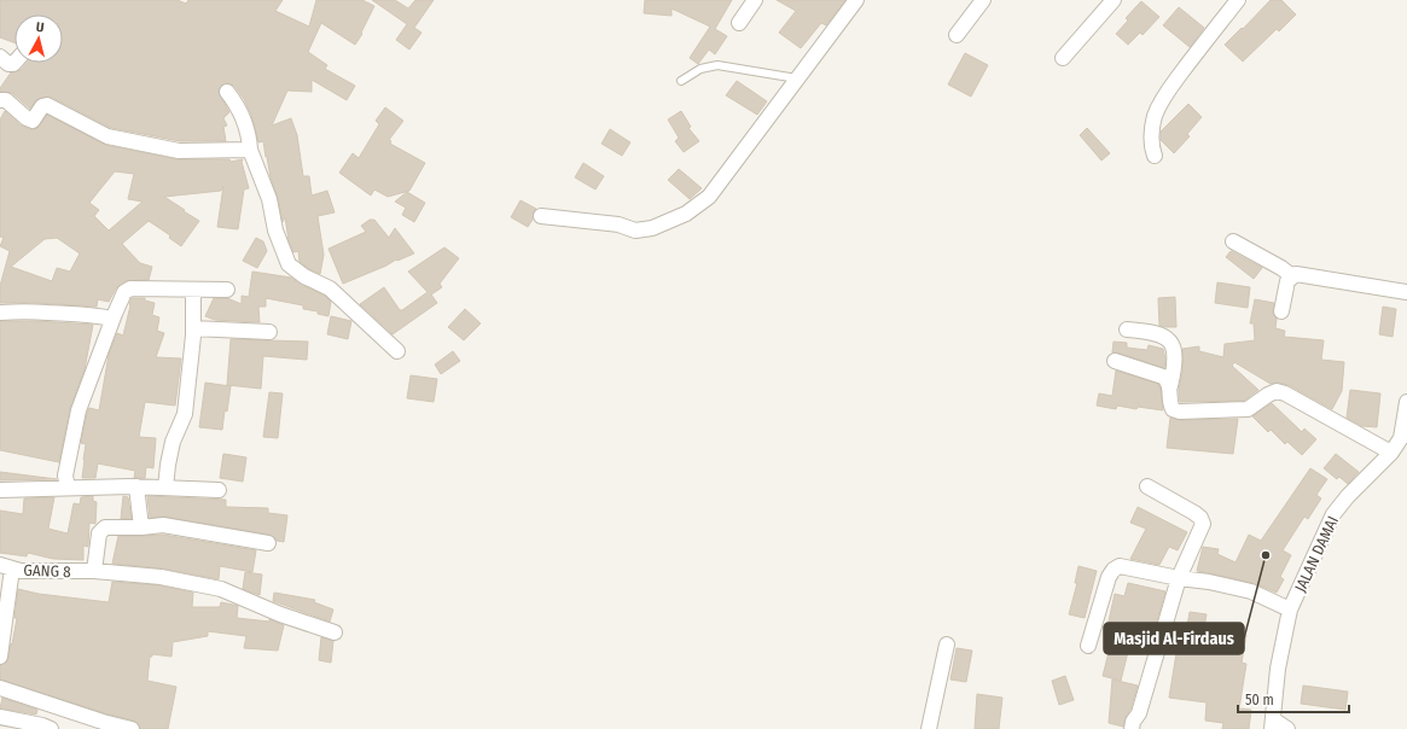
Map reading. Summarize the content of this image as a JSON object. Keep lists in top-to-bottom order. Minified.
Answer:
{"streets":{"street":["JALAN DAMAI","GANG 8"]},"places":["Masjid Al-Firdaus"],"scale_bar":"50 m","north":"top"}
